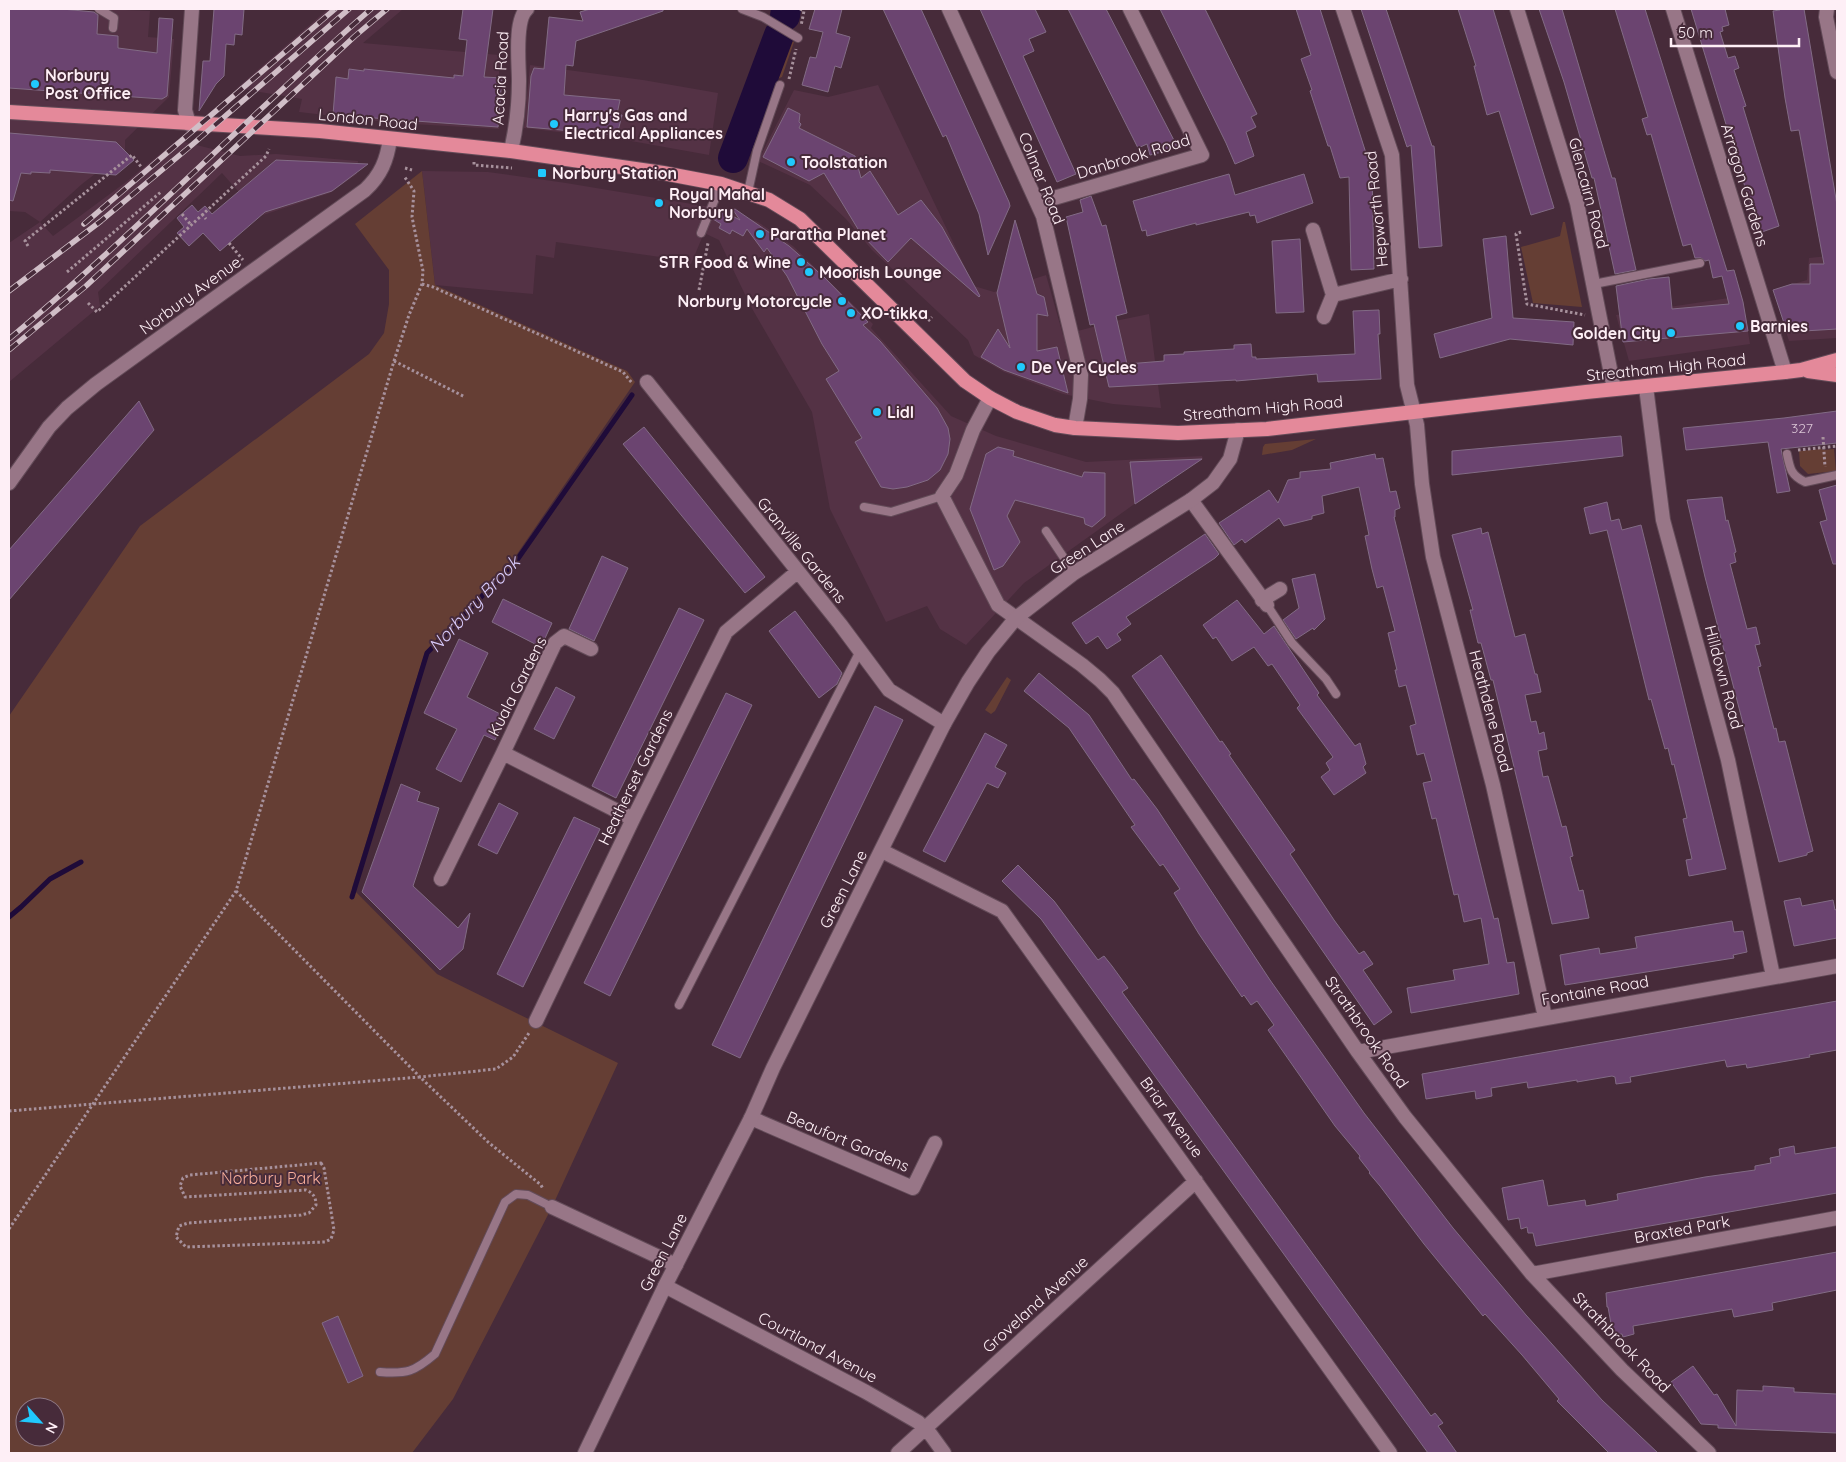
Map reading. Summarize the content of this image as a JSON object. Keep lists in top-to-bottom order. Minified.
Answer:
{"streets":{"highway":["London Road","Streatham High Road"],"street":["Acacia Road","Danbrook Road","Colmer Road","Arragon Gardens","Glencairn Road","Hepworth Road","Norbury Avenue","Green Lane","Granville Gardens","Hilldown Road","Kuala Gardens","Heathdene Road","Heatherset Gardens","Fontaine Road","Strathbrook Road","Briar Avenue","Beaufort Gardens","Braxted Park","Groveland Avenue","Courtland Avenue"]},"crossings":[["Acacia Road","London Road"],["London Road","Norbury Avenue"],["London Road","Streatham High Road"],["Danbrook Road","Colmer Road"],["Colmer Road","Streatham High Road"],["Arragon Gardens","Streatham High Road"],["Glencairn Road","Streatham High Road"],["Hepworth Road","Streatham High Road"],["Hepworth Road","Heathdene Road"],["Streatham High Road","Green Lane"],["Streatham High Road","Hilldown Road"],["Streatham High Road","Heathdene Road"],["Green Lane","Granville Gardens"],["Green Lane","Strathbrook Road"],["Green Lane","Briar Avenue"],["Green Lane","Beaufort Gardens"],["Green Lane","Courtland Avenue"],["Granville Gardens","Heatherset Gardens"],["Hilldown Road","Fontaine Road"],["Kuala Gardens","Heatherset Gardens"],["Heathdene Road","Fontaine Road"],["Fontaine Road","Strathbrook Road"],["Strathbrook Road","Braxted Park"],["Briar Avenue","Groveland Avenue"],["Groveland Avenue","Courtland Avenue"]],"water":["Norbury Brook"],"parks":["Norbury Park"],"places":{"other":["Norbury Post Office","Harry's Gas and Electrical Appliances","Toolstation","Royal Mahal Norbury","Paratha Planet","STR Food & Wine","Moorish Lounge","Norbury Motorcycle","XO-tikka","Barnies","Golden City","De Ver Cycles","Lidl"],"transit":["Norbury Station"]},"house_numbers":["327"],"scale_bar":"50 m","north":"bottom right"}
